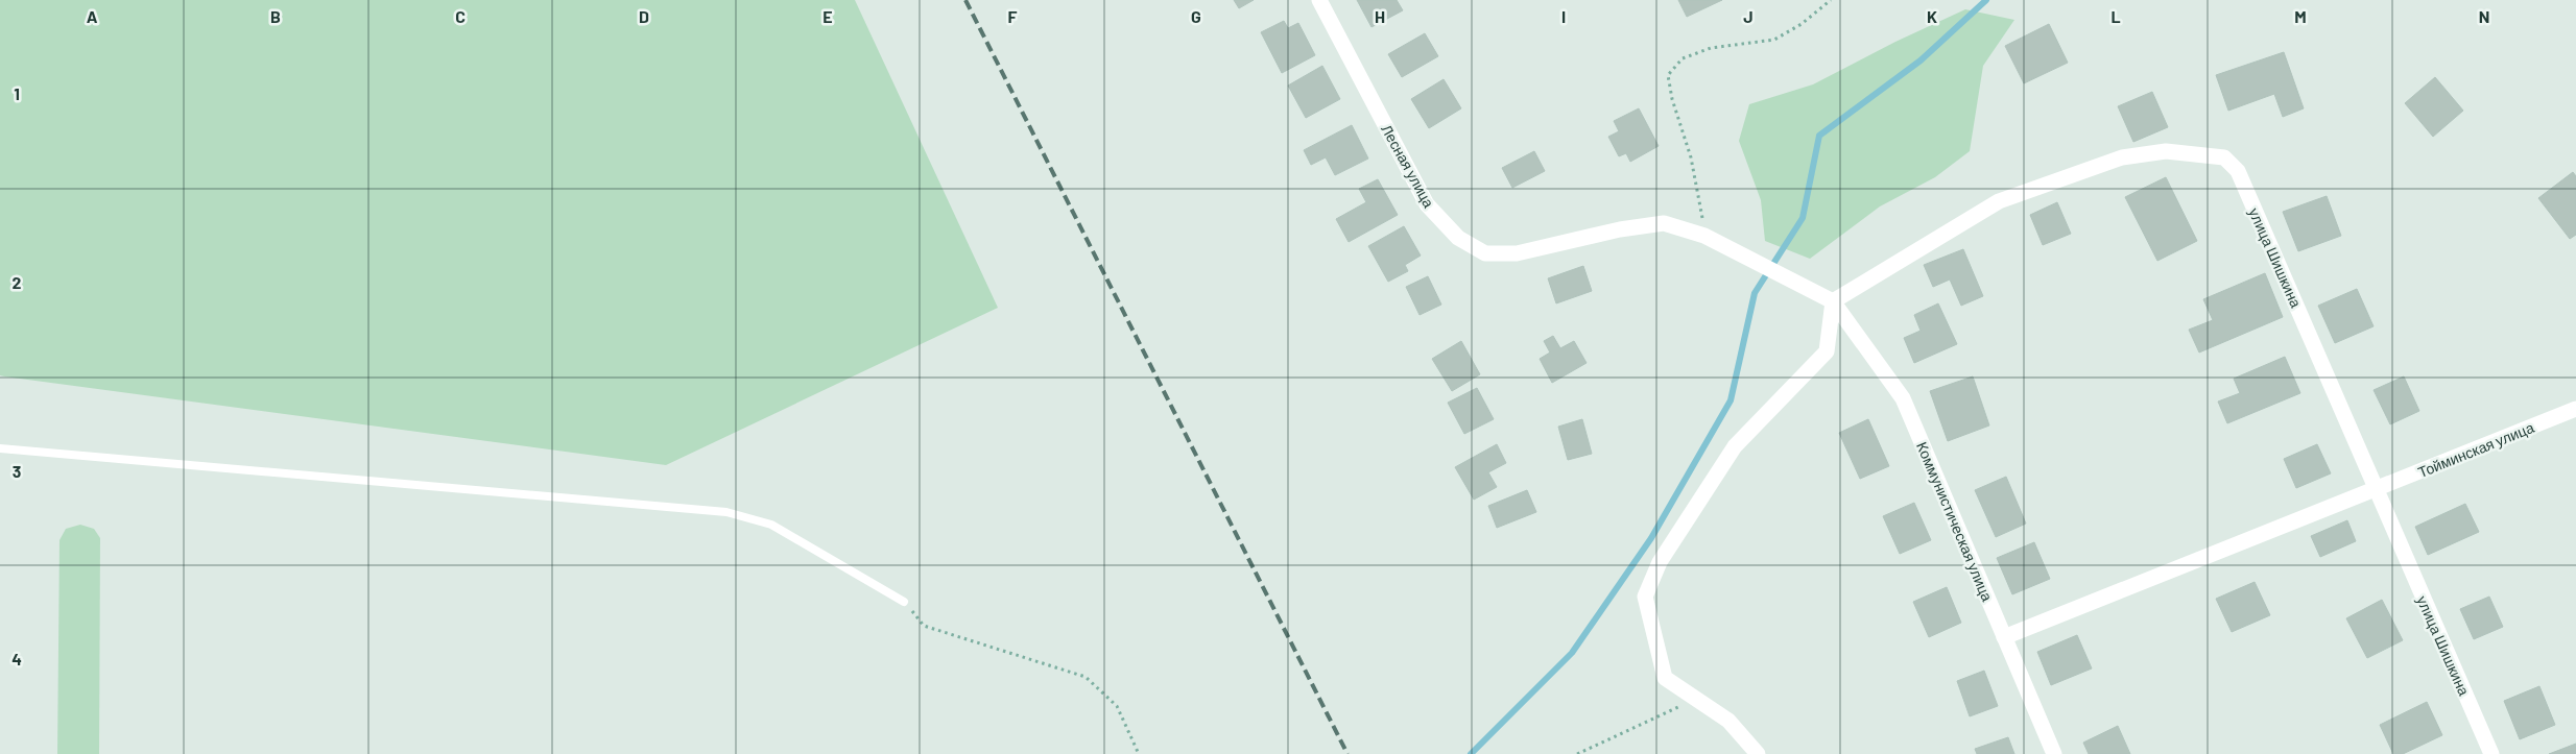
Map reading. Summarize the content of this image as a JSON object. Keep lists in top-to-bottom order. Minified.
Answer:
{"streets":{"street":["Лесная улица","улица Шишкина","Тойминская улица","Коммунистическая улица"]},"crossings":[["Лесная улица","улица Шишкина"],["Лесная улица","Коммунистическая улица"],["улица Шишкина","Тойминская улица"],["улица Шишкина","Коммунистическая улица"],["Тойминская улица","Коммунистическая улица"]],"grid":{"columns":["A","B","C","D","E","F","G","H","I","J","K","L","M","N"],"rows":["1","2","3","4"]}}
